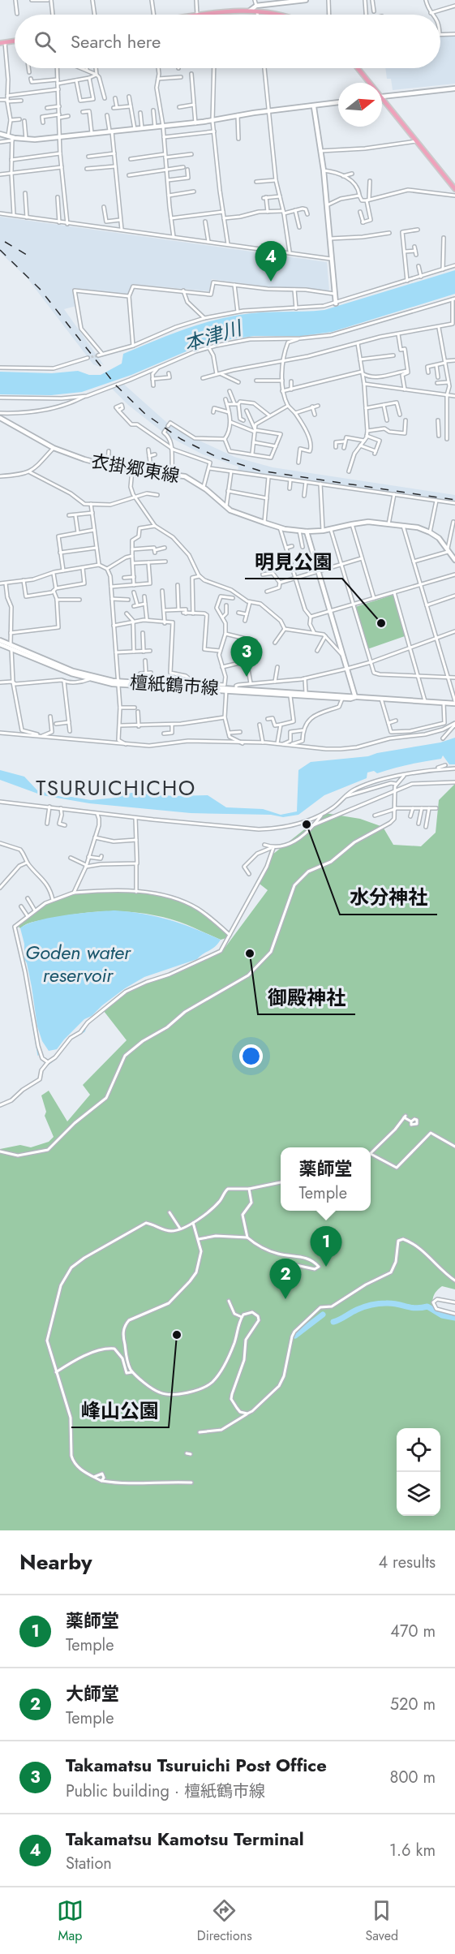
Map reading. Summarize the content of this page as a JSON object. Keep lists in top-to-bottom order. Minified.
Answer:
{"streets":{"main road":["衣掛郷東線","檀紙鶴市線"]},"districts":["TSURUICHICHO"],"water":["本津川","Goden water reservoir"],"places":["明見公園","水分神社","御殿神社","峰山公園"],"north":"right","page":{"search":"Search here","pins":["4","3","1","2"],"popup":["薬師堂","Temple"],"heading":["Nearby","4 results"],"list":[{"mark":"1","name":"薬師堂","note":"Temple","value":"470 m"},{"mark":"2","name":"大師堂","note":"Temple","value":"520 m"},{"mark":"3","name":"Takamatsu Tsuruichi Post Office","note":"Public building · 檀紙鶴市線","value":"800 m"},{"mark":"4","name":"Takamatsu Kamotsu Terminal","note":"Station","value":"1.6 km"}],"nav":["Map","Directions","Saved"]}}
